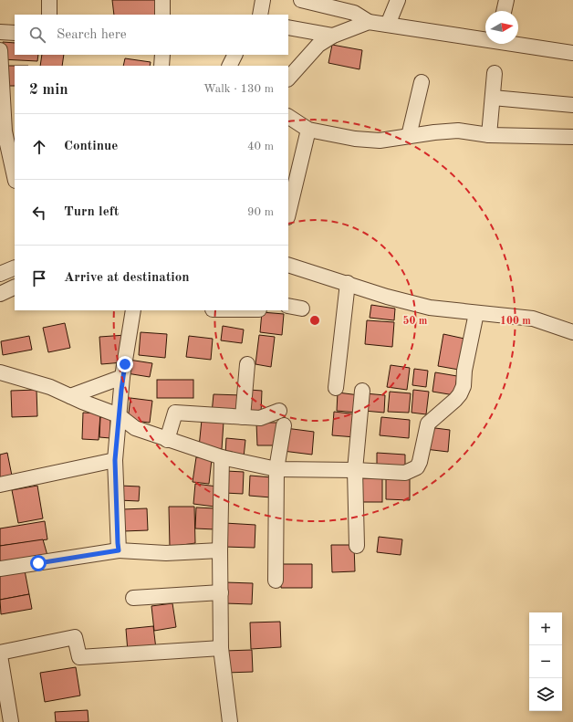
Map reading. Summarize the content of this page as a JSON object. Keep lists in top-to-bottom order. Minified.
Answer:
{"north":"right","page":{"search":"Search here","heading":["2 min","Walk · 130 m"],"list":[["Continue","40 m"],["Turn left","90 m"],"Arrive at destination"],"map_buttons":["+","−"]},"rings":["50 m","100 m"]}
